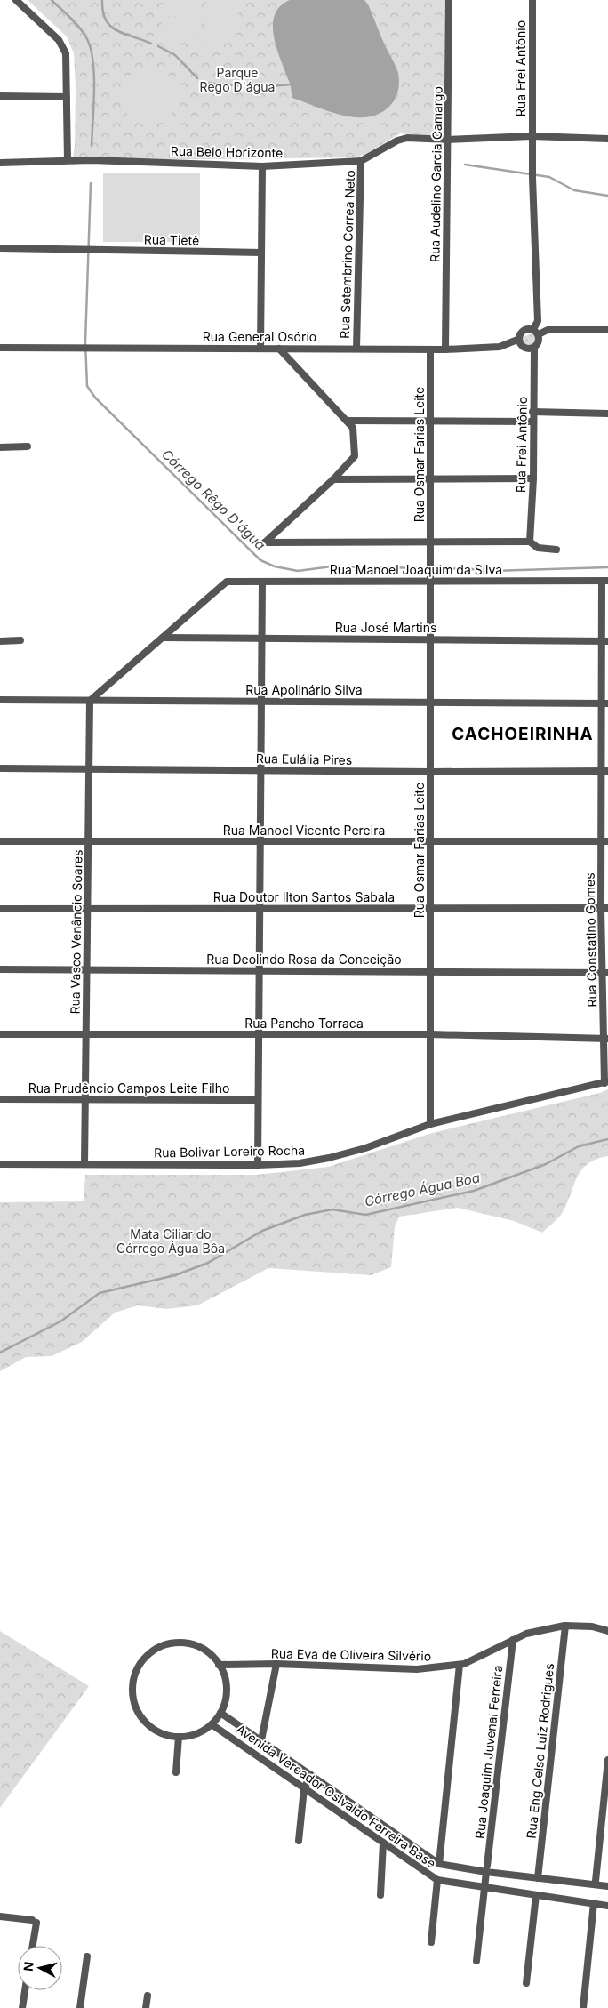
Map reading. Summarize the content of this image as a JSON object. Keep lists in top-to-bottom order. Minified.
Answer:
{"streets":{"street":["Rua Frei Antônio","Rua Belo Horizonte","Rua Audelino Garcia Camargo","Rua Tietê","Rua Setembrino Correa Neto","Rua General Osório","Rua Osmar Farias Leite","Rua Manoel Joaquim da Silva","Rua José Martins","Rua Apolinário Silva","Rua Eulália Pires","Rua Manoel Vicente Pereira","Rua Doutor Ilton Santos Sabala","Rua Vasco Venâncio Soares","Rua Constatino Gomes","Rua Deolindo Rosa da Conceição","Rua Pancho Torraca","Rua Prudêncio Campos Leite Filho","Rua Bolivar Loreiro Rocha","Rua Eva de Oliveira Silvério","Rua Eng Celso Luiz Rodrigues","Rua Joaquim Juvenal Ferreira","Avenida Vereador Oslvaldo Ferreira Base"]},"crossings":[["Rua Frei Antônio","Rua Belo Horizonte"],["Rua Frei Antônio","Rua General Osório"],["Rua Belo Horizonte","Rua Audelino Garcia Camargo"],["Rua Belo Horizonte","Rua Setembrino Correa Neto"],["Rua Audelino Garcia Camargo","Rua General Osório"],["Rua Setembrino Correa Neto","Rua General Osório"],["Rua General Osório","Rua Osmar Farias Leite"],["Rua Osmar Farias Leite","Rua Manoel Joaquim da Silva"],["Rua Osmar Farias Leite","Rua José Martins"],["Rua Osmar Farias Leite","Rua Apolinário Silva"],["Rua Osmar Farias Leite","Rua Eulália Pires"],["Rua Osmar Farias Leite","Rua Manoel Vicente Pereira"],["Rua Osmar Farias Leite","Rua Doutor Ilton Santos Sabala"],["Rua Osmar Farias Leite","Rua Deolindo Rosa da Conceição"],["Rua Osmar Farias Leite","Rua Pancho Torraca"],["Rua Osmar Farias Leite","Rua Bolivar Loreiro Rocha"],["Rua Manoel Joaquim da Silva","Rua José Martins"],["Rua Apolinário Silva","Rua Vasco Venâncio Soares"],["Rua Eulália Pires","Rua Vasco Venâncio Soares"],["Rua Eulália Pires","Rua Constatino Gomes"],["Rua Manoel Vicente Pereira","Rua Vasco Venâncio Soares"],["Rua Manoel Vicente Pereira","Rua Constatino Gomes"],["Rua Doutor Ilton Santos Sabala","Rua Vasco Venâncio Soares"],["Rua Doutor Ilton Santos Sabala","Rua Constatino Gomes"],["Rua Vasco Venâncio Soares","Rua Deolindo Rosa da Conceição"],["Rua Vasco Venâncio Soares","Rua Pancho Torraca"],["Rua Vasco Venâncio Soares","Rua Prudêncio Campos Leite Filho"],["Rua Vasco Venâncio Soares","Rua Bolivar Loreiro Rocha"],["Rua Constatino Gomes","Rua Deolindo Rosa da Conceição"],["Rua Constatino Gomes","Rua Pancho Torraca"],["Rua Constatino Gomes","Rua Bolivar Loreiro Rocha"],["Rua Eva de Oliveira Silvério","Rua Eng Celso Luiz Rodrigues"],["Rua Eva de Oliveira Silvério","Rua Joaquim Juvenal Ferreira"],["Rua Eva de Oliveira Silvério","Avenida Vereador Oslvaldo Ferreira Base"],["Rua Eng Celso Luiz Rodrigues","Avenida Vereador Oslvaldo Ferreira Base"],["Rua Joaquim Juvenal Ferreira","Avenida Vereador Oslvaldo Ferreira Base"]],"districts":["CACHOEIRINHA"],"water":["Córrego Rêgo D'água","Córrego Água Boa"],"parks":["Parque Rego D'água","Mata Ciliar do Córrego Água Bôa"],"north":"left"}
